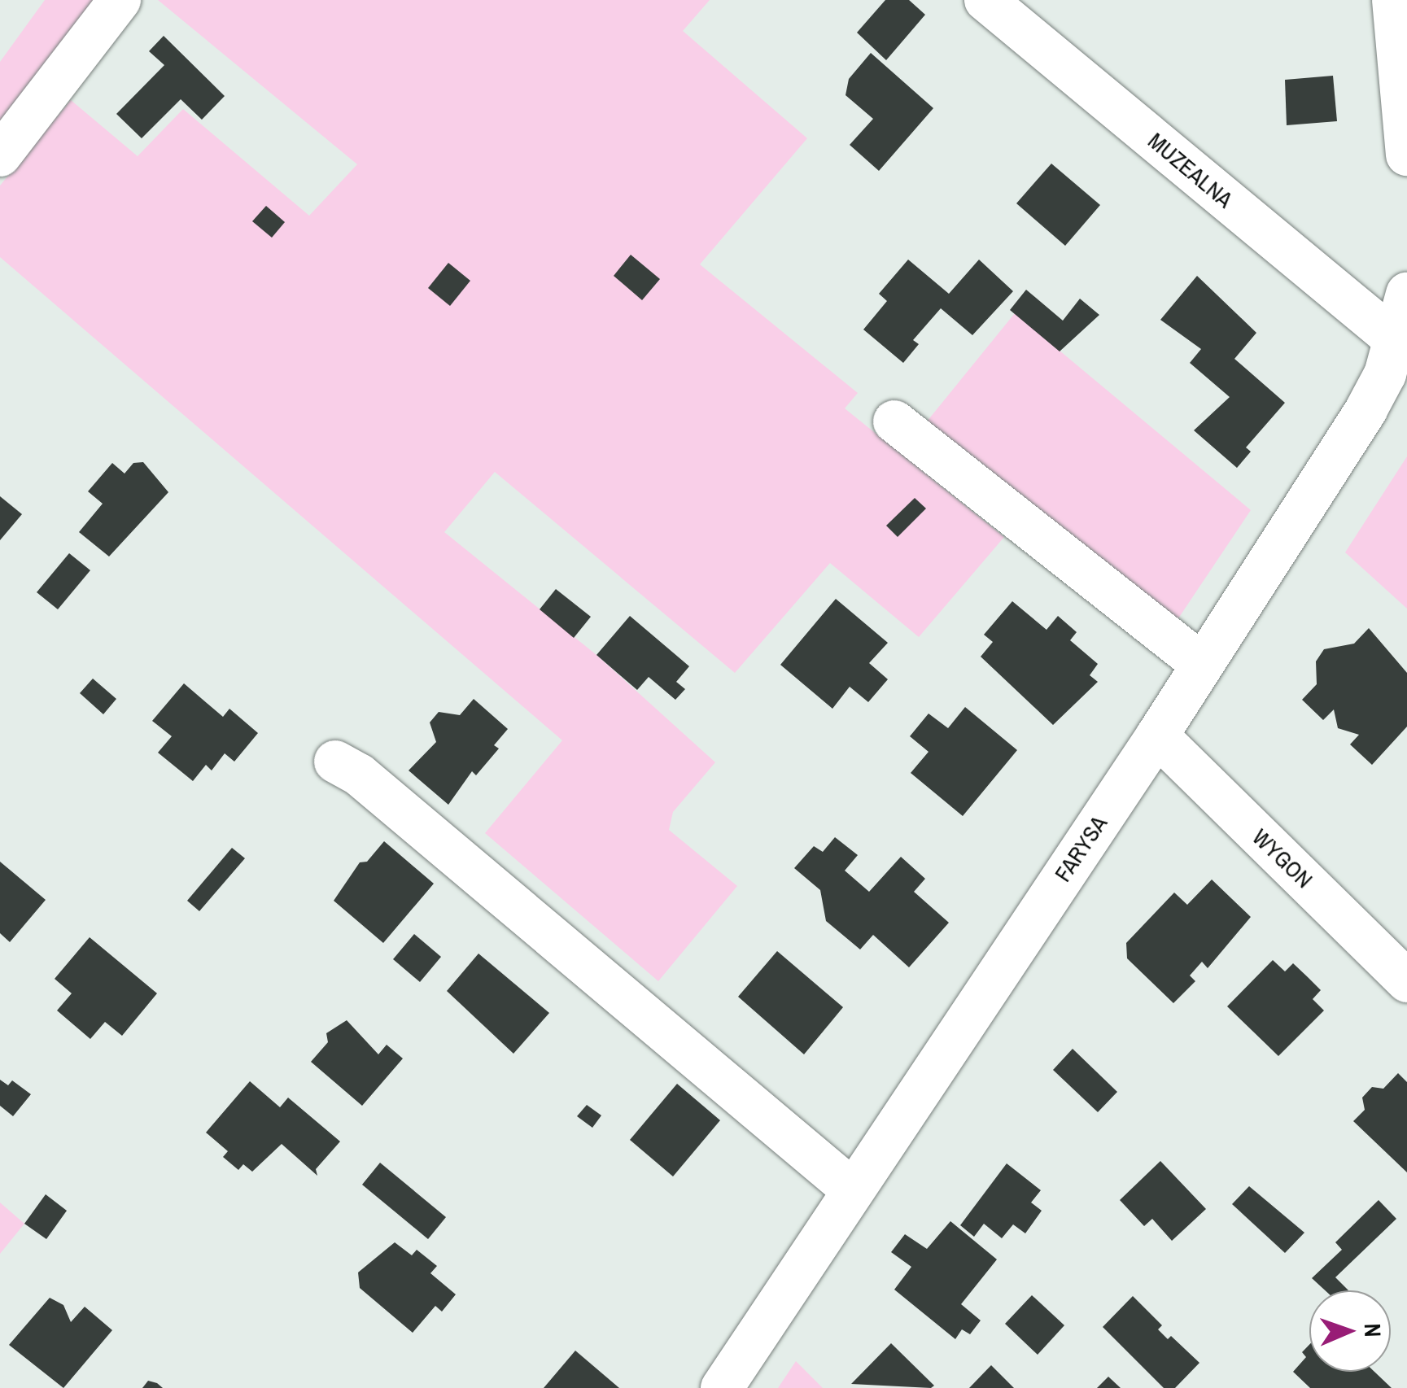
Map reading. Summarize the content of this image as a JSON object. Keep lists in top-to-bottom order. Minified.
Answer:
{"streets":{"street":["MUZEALNA","FARYSA","WYGON"]},"crossings":[["MUZEALNA","FARYSA"],["FARYSA","WYGON"]],"north":"right"}
